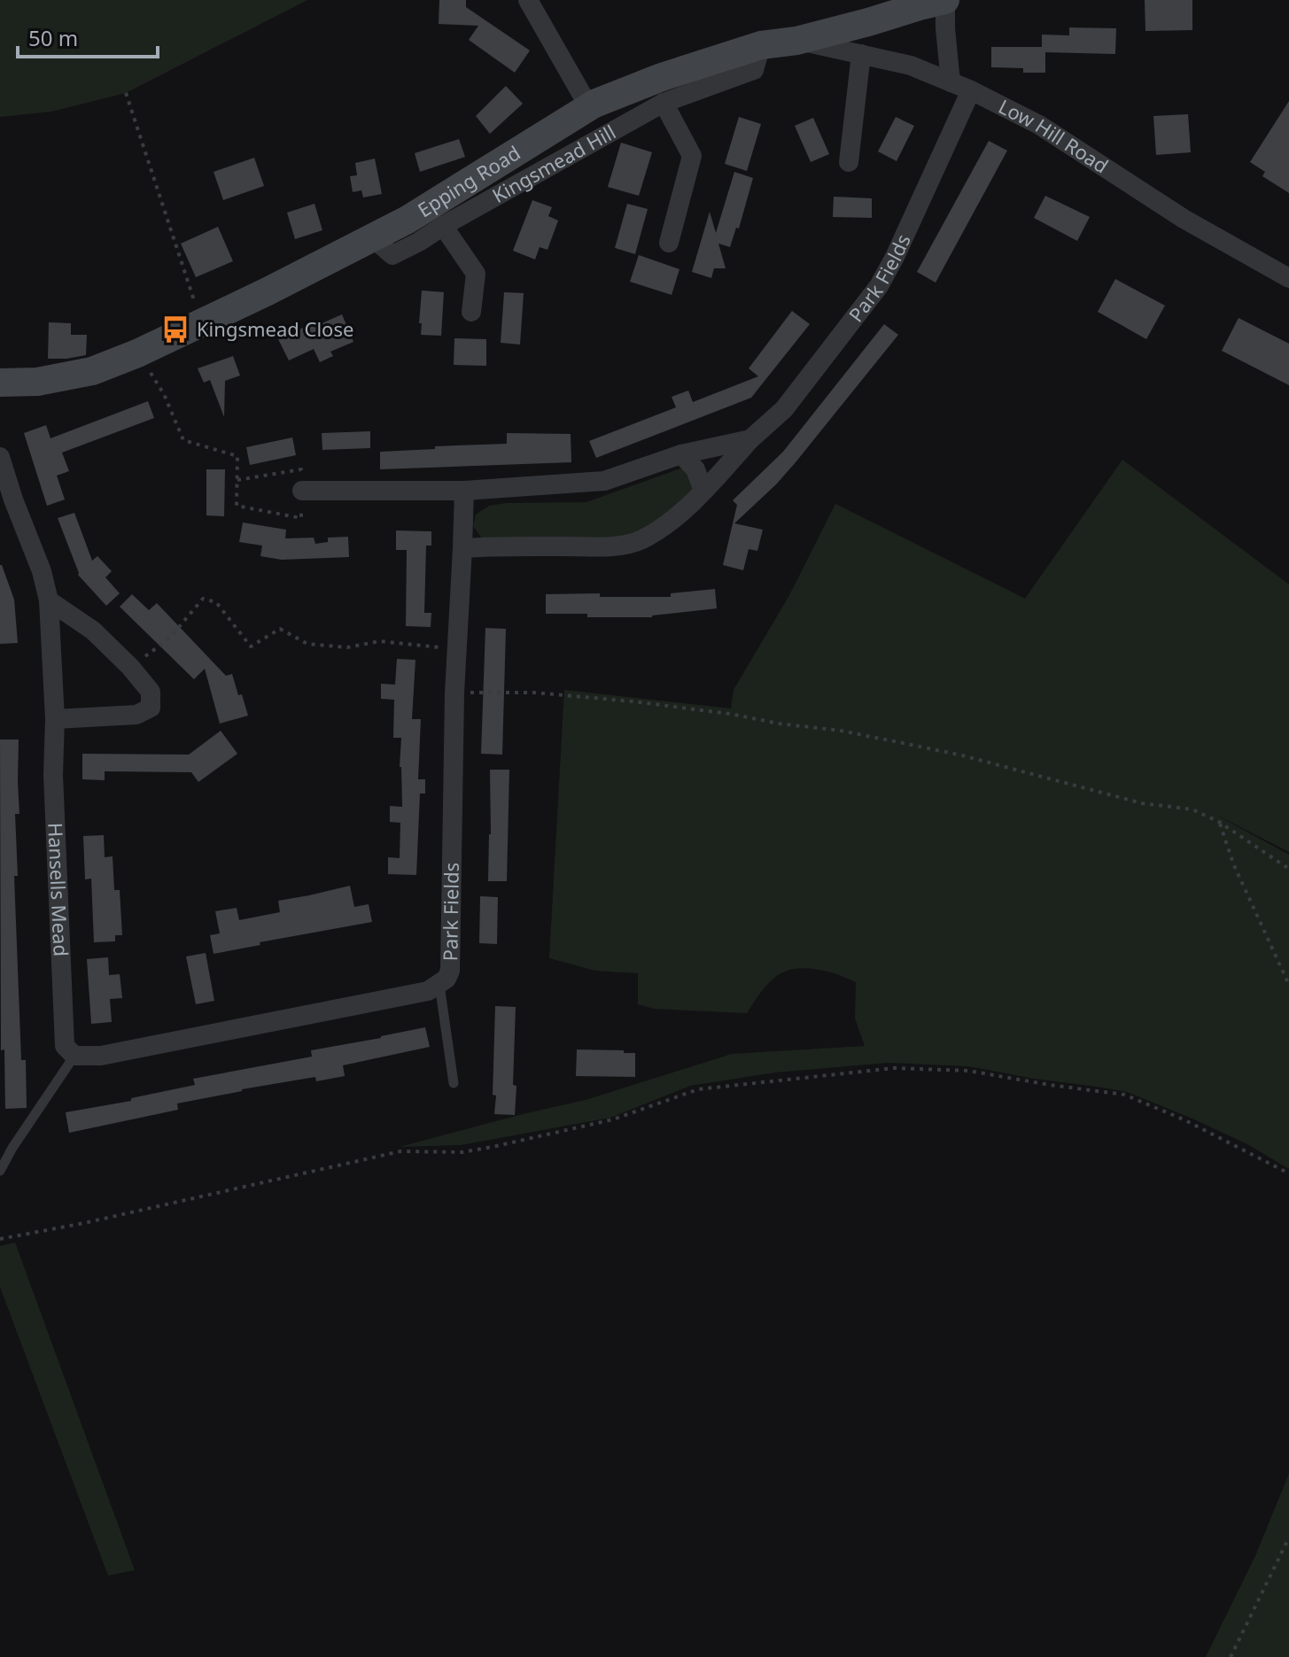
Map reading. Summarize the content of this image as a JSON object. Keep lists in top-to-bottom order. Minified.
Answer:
{"streets":{"main road":["Epping Road"],"street":["Low Hill Road","Kingsmead Hill","Park Fields","Hansells Mead"]},"crossings":[["Low Hill Road","Epping Road"],["Low Hill Road","Park Fields"],["Kingsmead Hill","Epping Road"],["Park Fields","Hansells Mead"]],"places":{"bus stop":["Kingsmead Close"]},"scale_bar":"50 m"}
